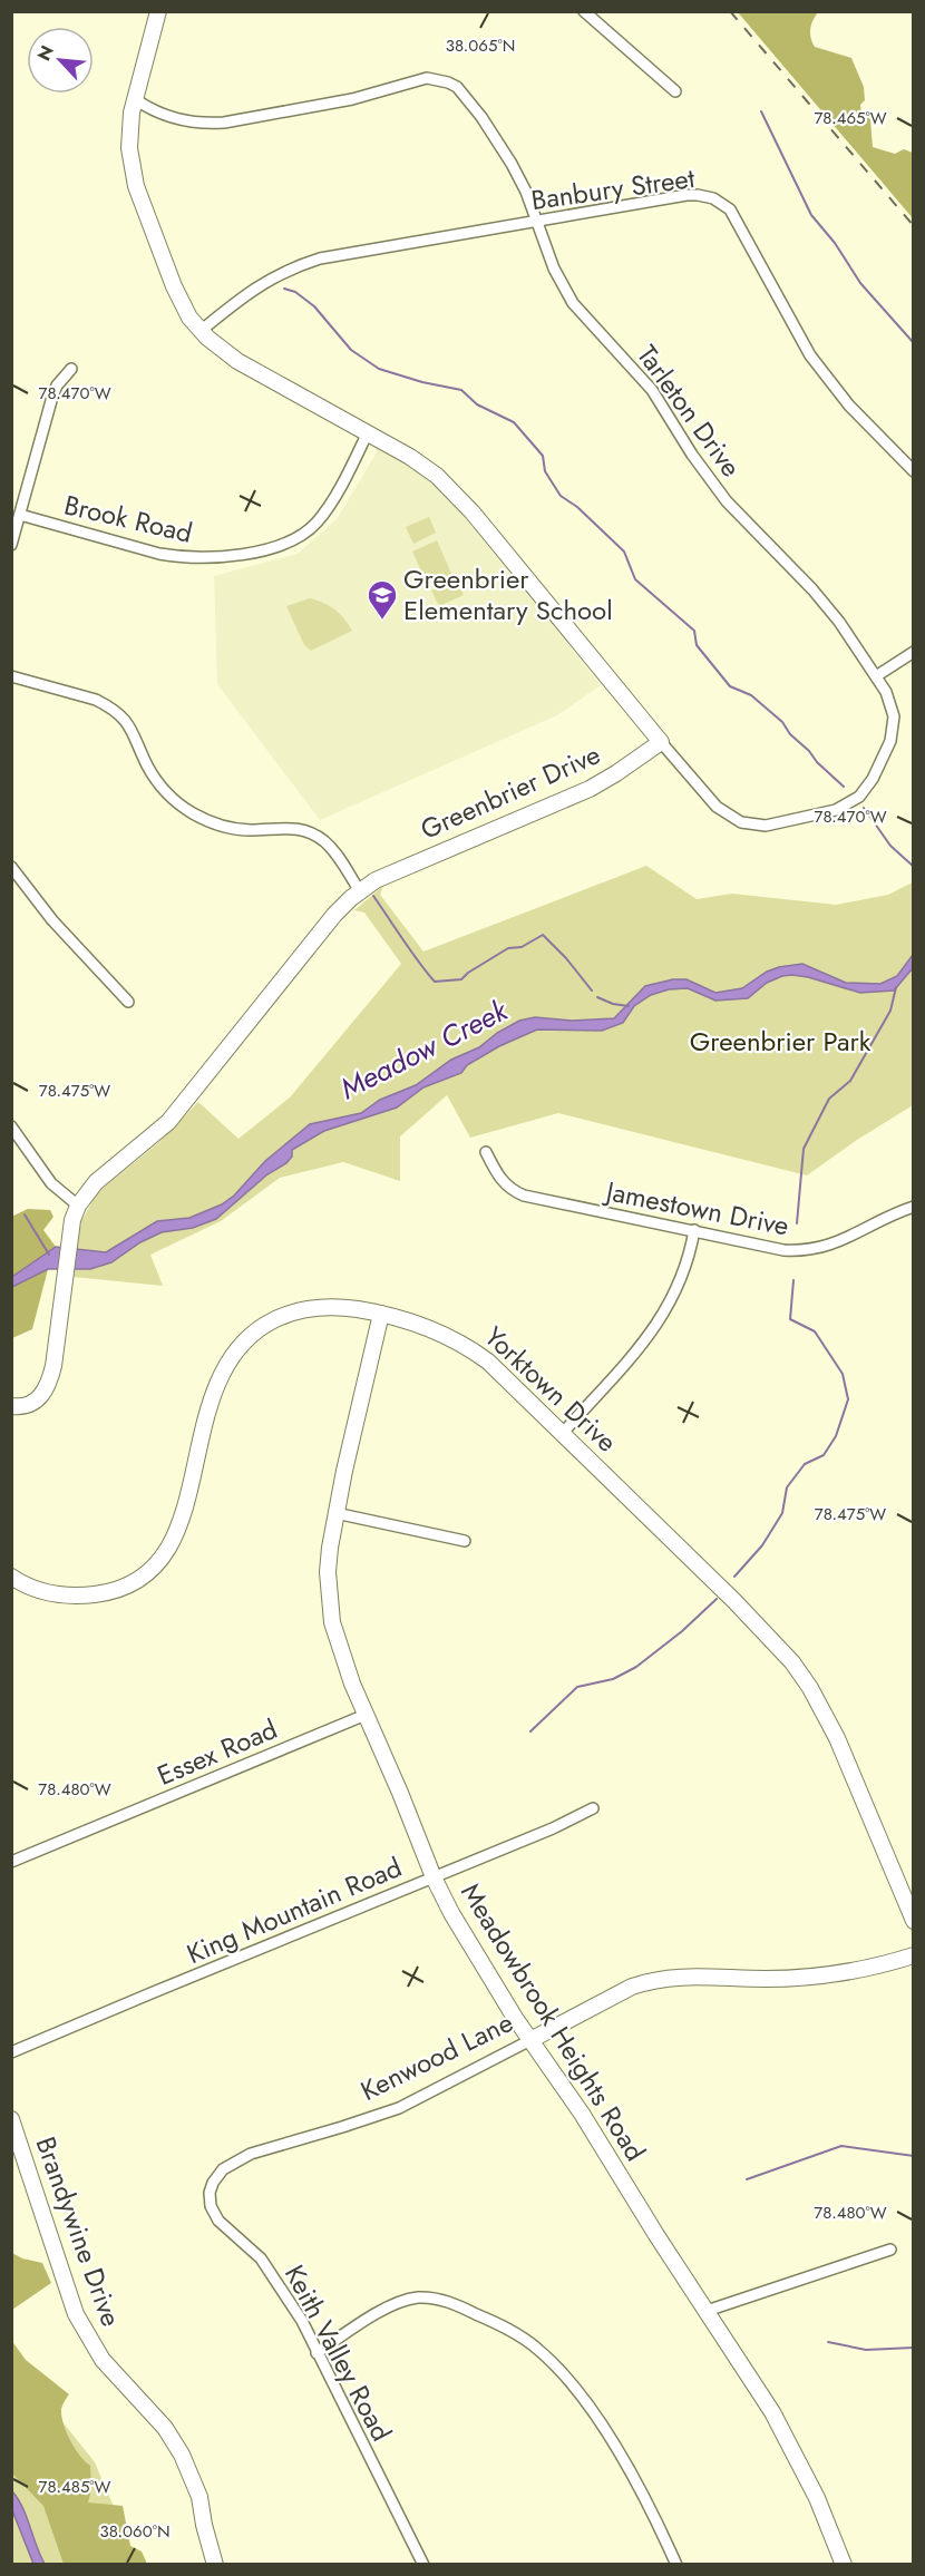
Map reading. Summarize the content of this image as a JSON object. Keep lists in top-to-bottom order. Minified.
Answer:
{"streets":{"street":["Banbury Street","Tarleton Drive","Brook Road","Greenbrier Drive","Jamestown Drive","Yorktown Drive","Essex Road","King Mountain Road","Meadowbrook Heights Road","Kenwood Lane","Brandywine Drive","Keith Valley Road"]},"crossings":[["Banbury Street","Tarleton Drive"],["Tarleton Drive","Greenbrier Drive"],["Yorktown Drive","Meadowbrook Heights Road"],["Essex Road","Meadowbrook Heights Road"],["King Mountain Road","Meadowbrook Heights Road"],["Meadowbrook Heights Road","Kenwood Lane"],["Kenwood Lane","Keith Valley Road"]],"water":["Meadow Creek"],"parks":["Greenbrier Park"],"places":{"school or university":["Greenbrier Elementary School"]},"north":"top left","coordinates":["38.065°N","78.465°W","78.470°W","78.475°W","78.480°W","78.485°W","38.060°N"]}
